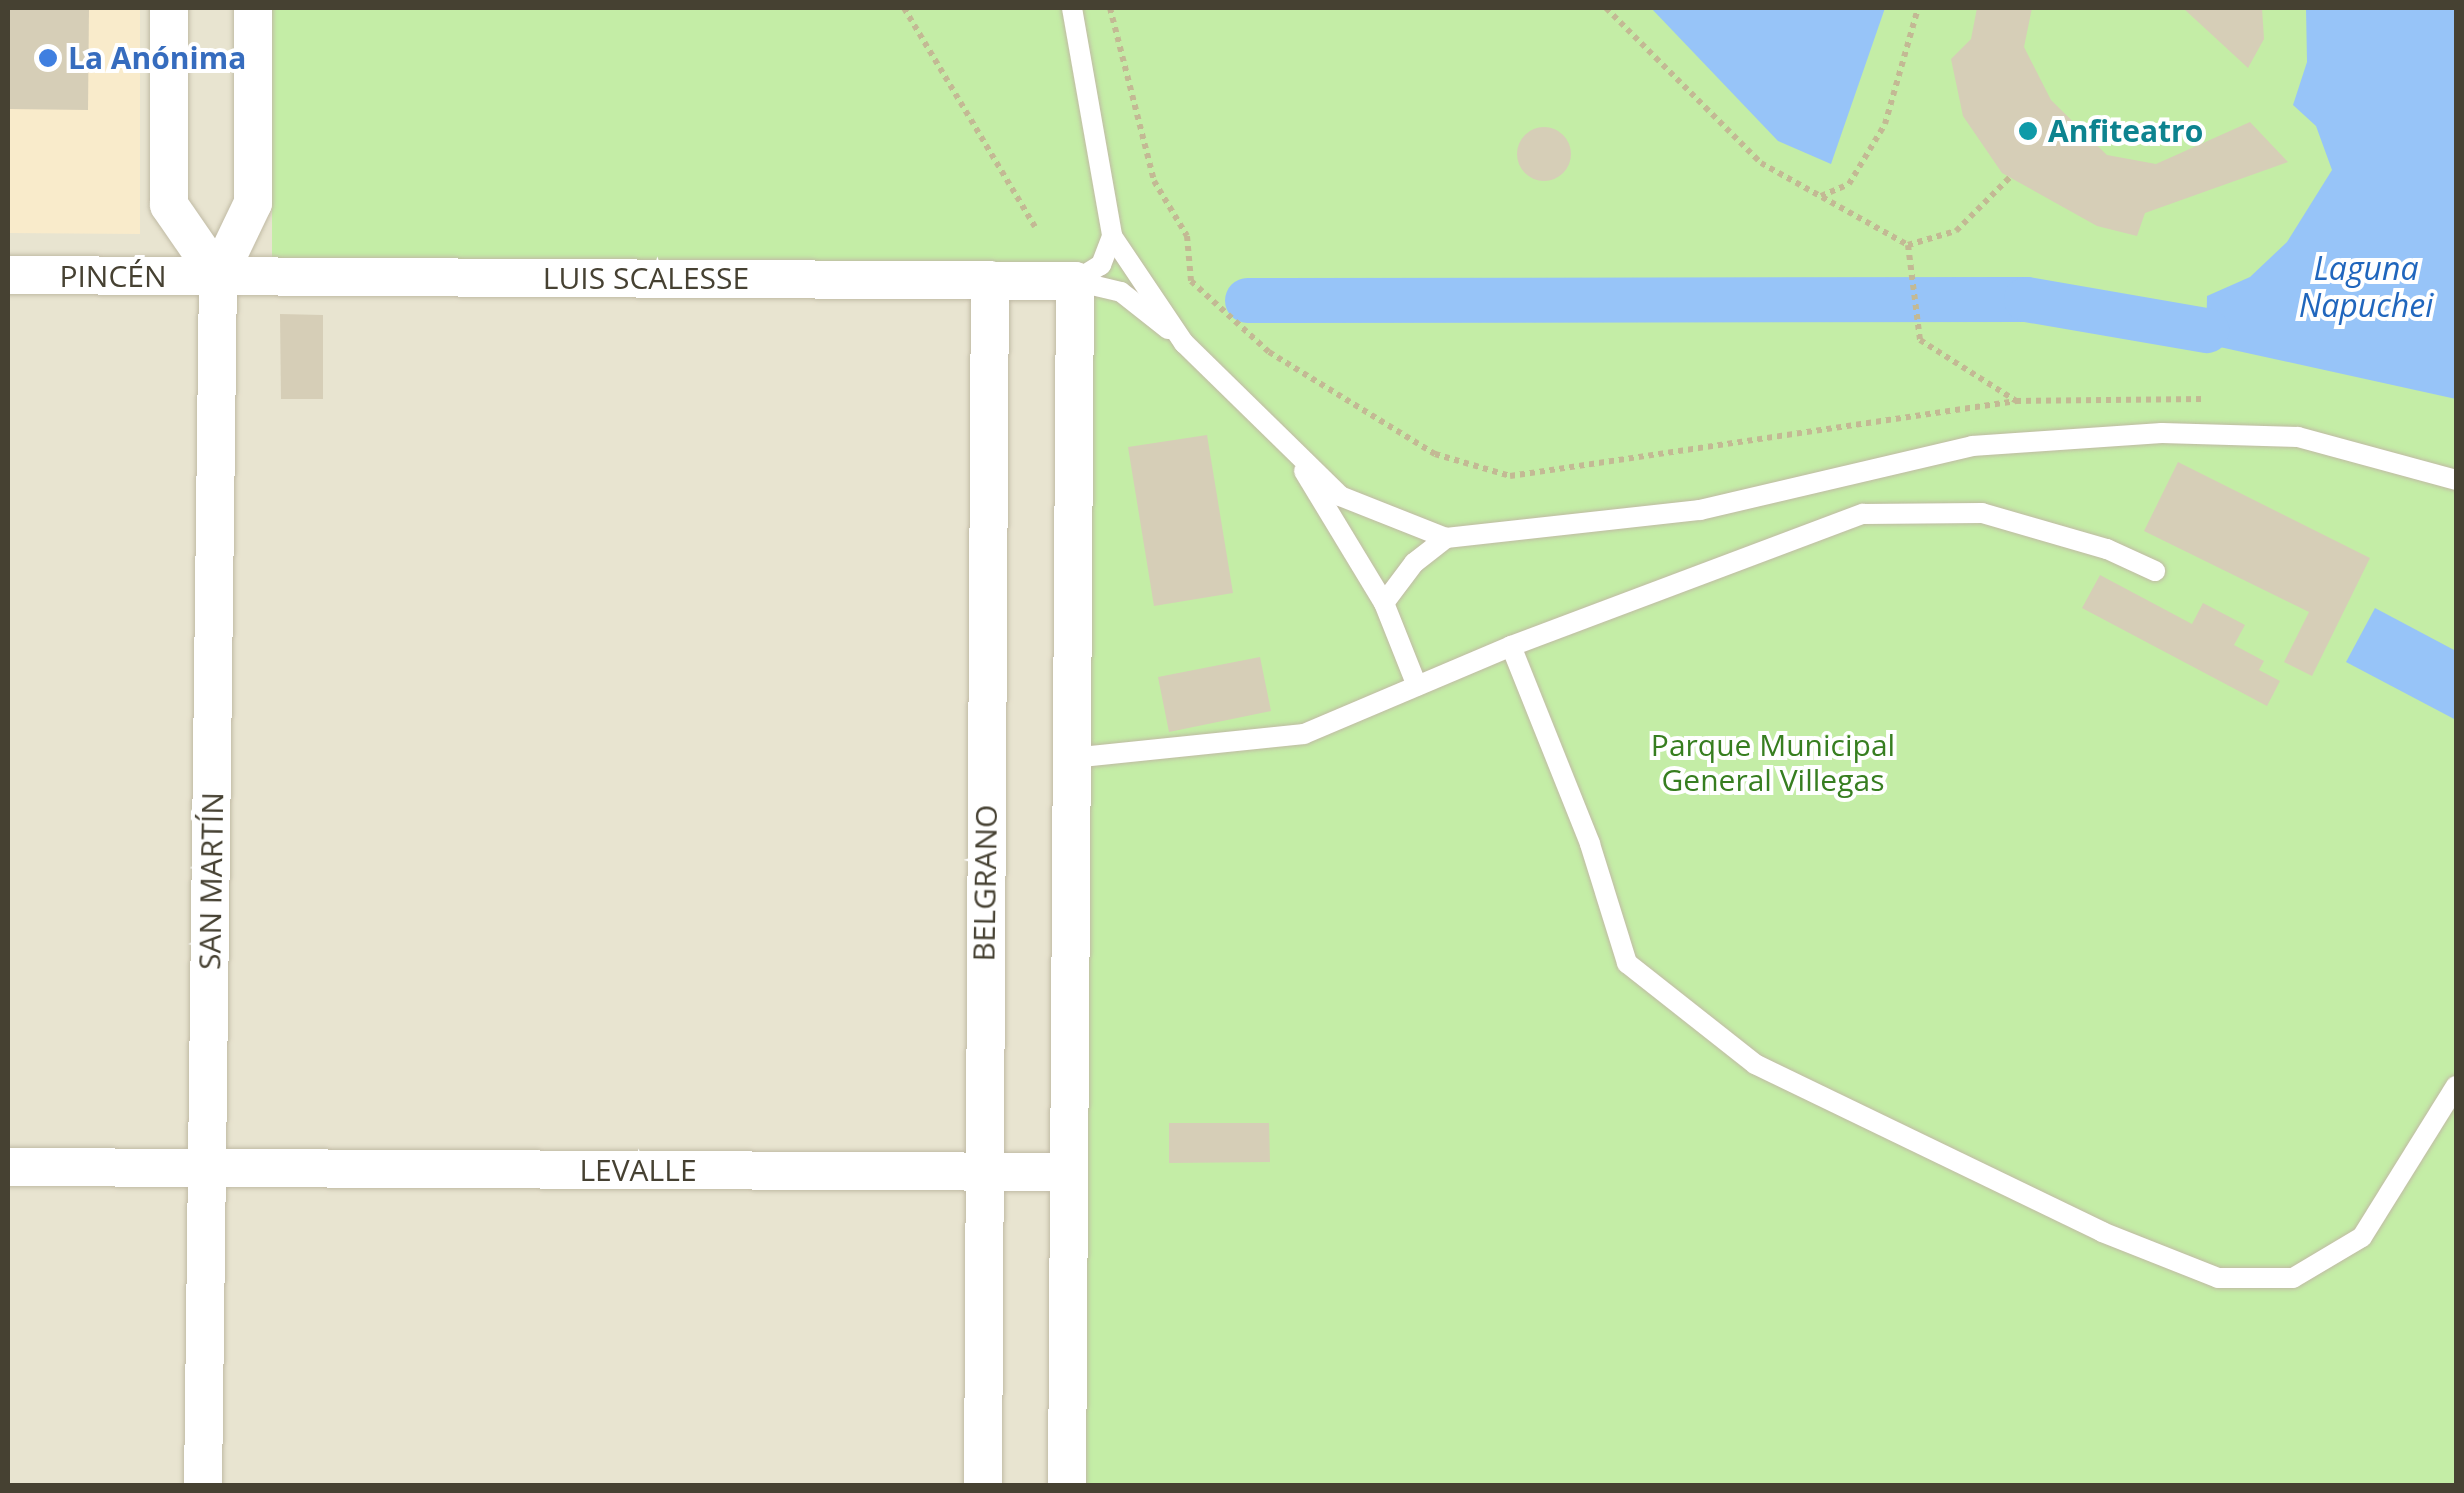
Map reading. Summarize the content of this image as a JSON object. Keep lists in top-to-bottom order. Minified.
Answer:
{"streets":{"street":["PINCÉN","LUIS SCALESSE","SAN MARTÍN","BELGRANO","LEVALLE"]},"crossings":[["PINCÉN","LUIS SCALESSE"],["PINCÉN","SAN MARTÍN"],["LUIS SCALESSE","SAN MARTÍN"],["LUIS SCALESSE","BELGRANO"],["SAN MARTÍN","LEVALLE"],["BELGRANO","LEVALLE"]],"water":["Laguna Napuchei"],"parks":["Parque Municipal General Villegas"],"places":["La Anónima","Anfiteatro"]}
